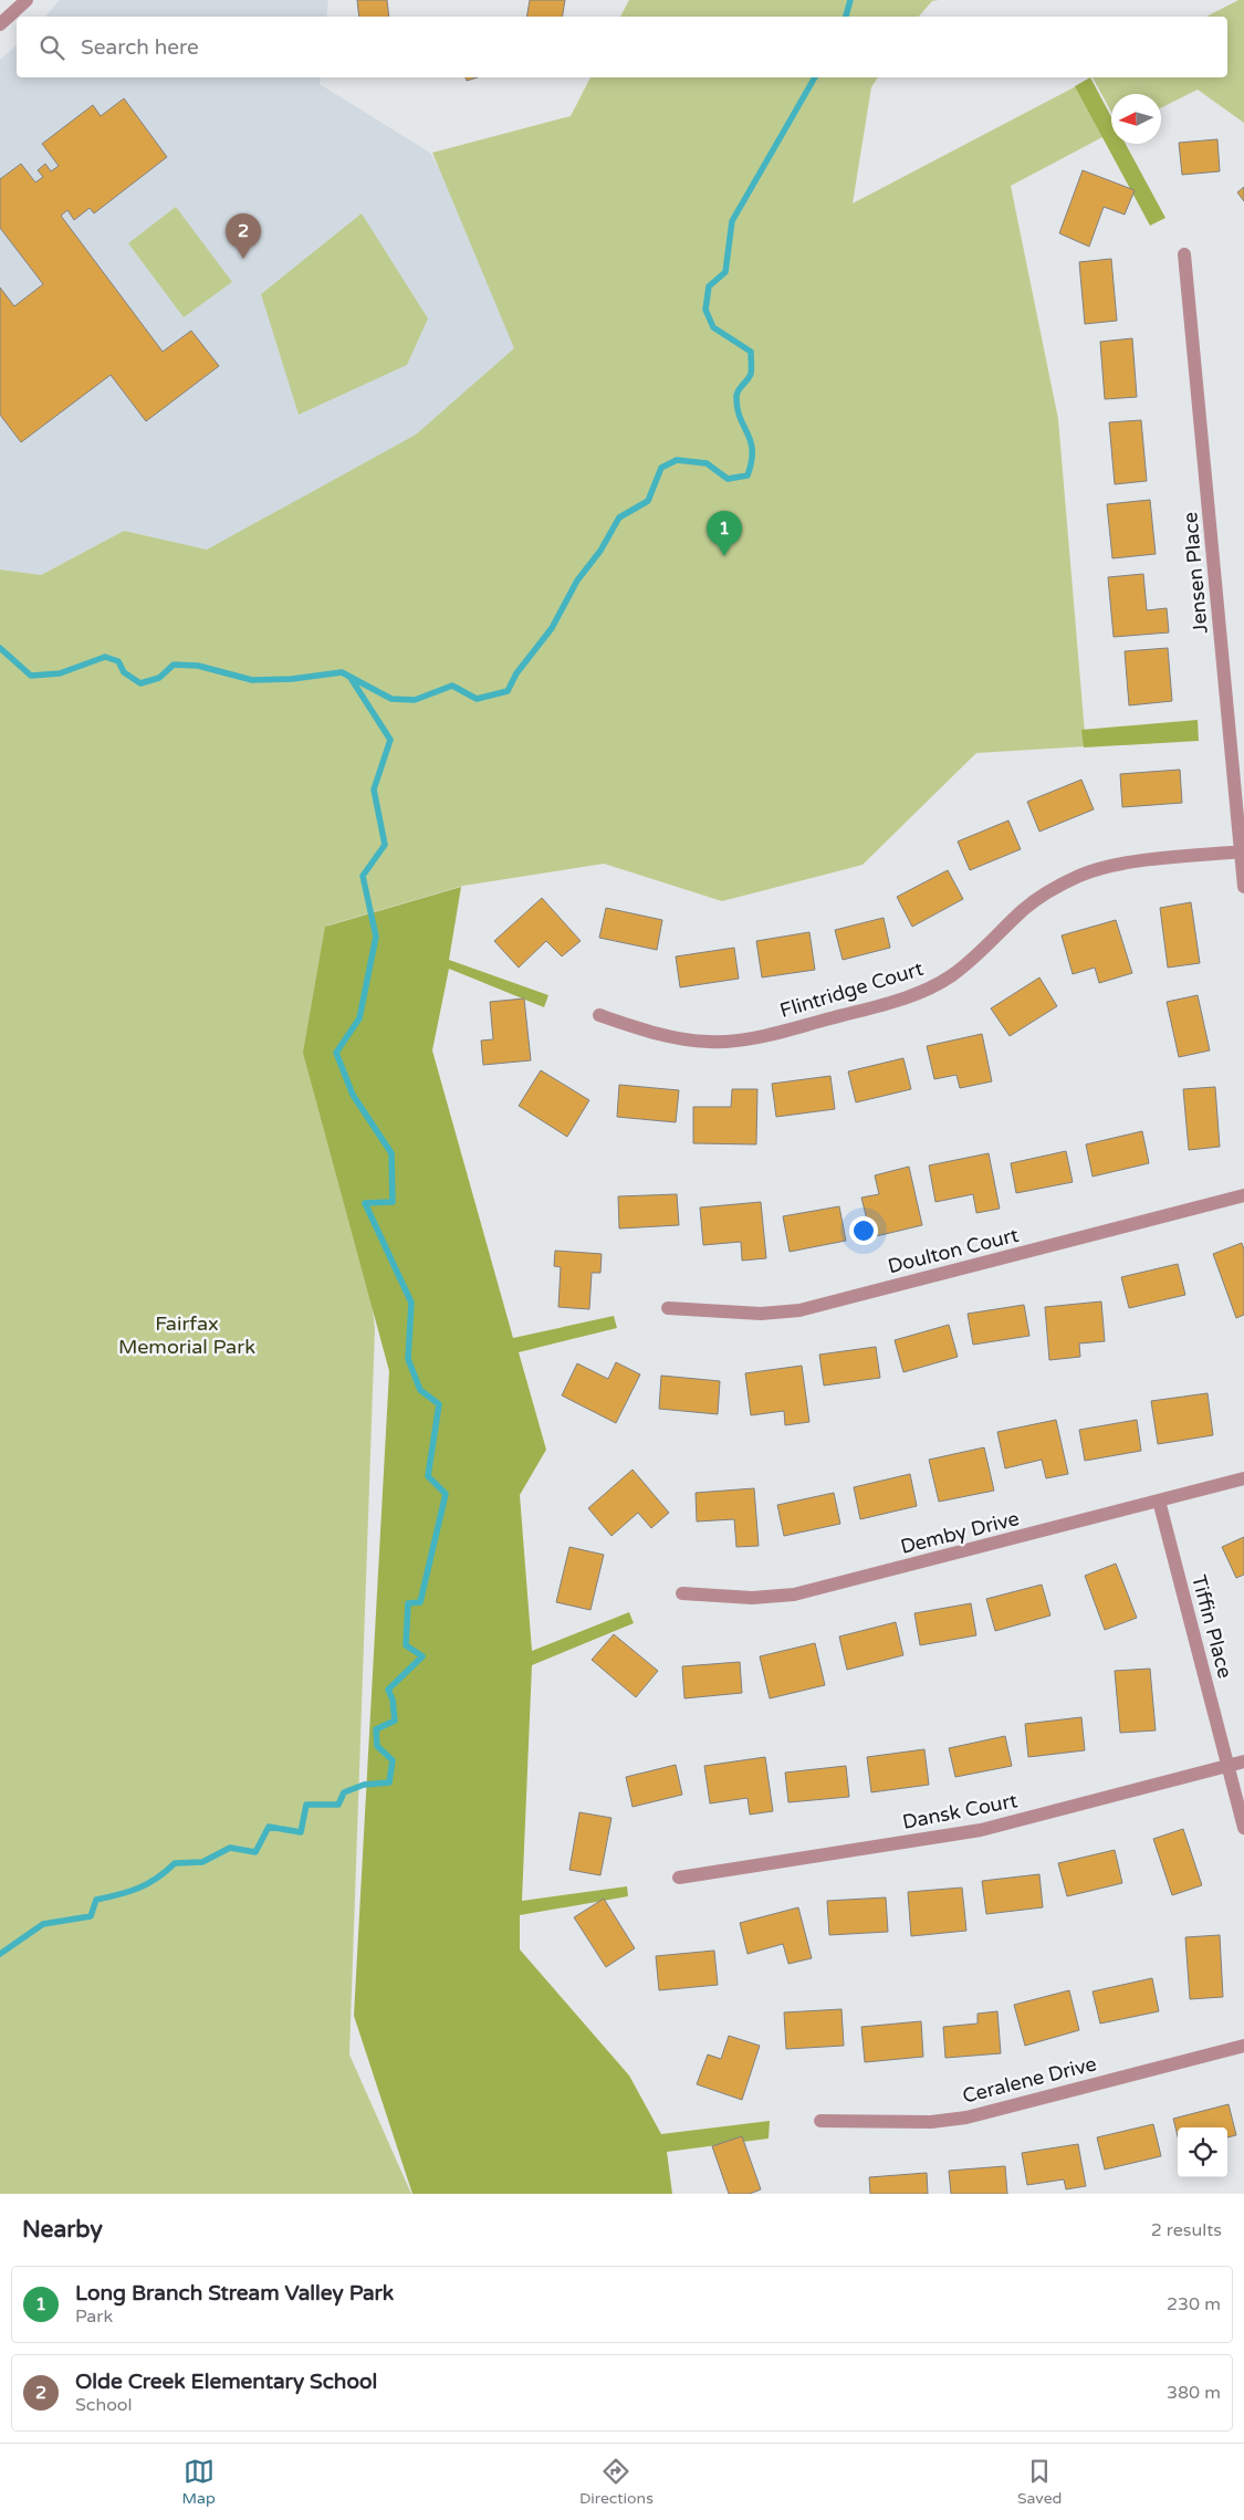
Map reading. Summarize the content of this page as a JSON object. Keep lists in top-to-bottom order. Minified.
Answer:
{"streets":{"street":["Jensen Place","Flintridge Court","Doulton Court","Demby Drive","Tiffin Place","Dansk Court","Ceralene Drive"]},"crossings":[["Jensen Place","Flintridge Court"],["Demby Drive","Tiffin Place"],["Tiffin Place","Dansk Court"]],"parks":["Fairfax Memorial Park"],"north":"left","page":{"search":"Search here","pins":["2","1"],"heading":["Nearby","2 results"],"list":[{"mark":"1","name":"Long Branch Stream Valley Park","note":"Park","value":"230 m"},{"mark":"2","name":"Olde Creek Elementary School","note":"School","value":"380 m"}],"nav":["Map","Directions","Saved"]}}
